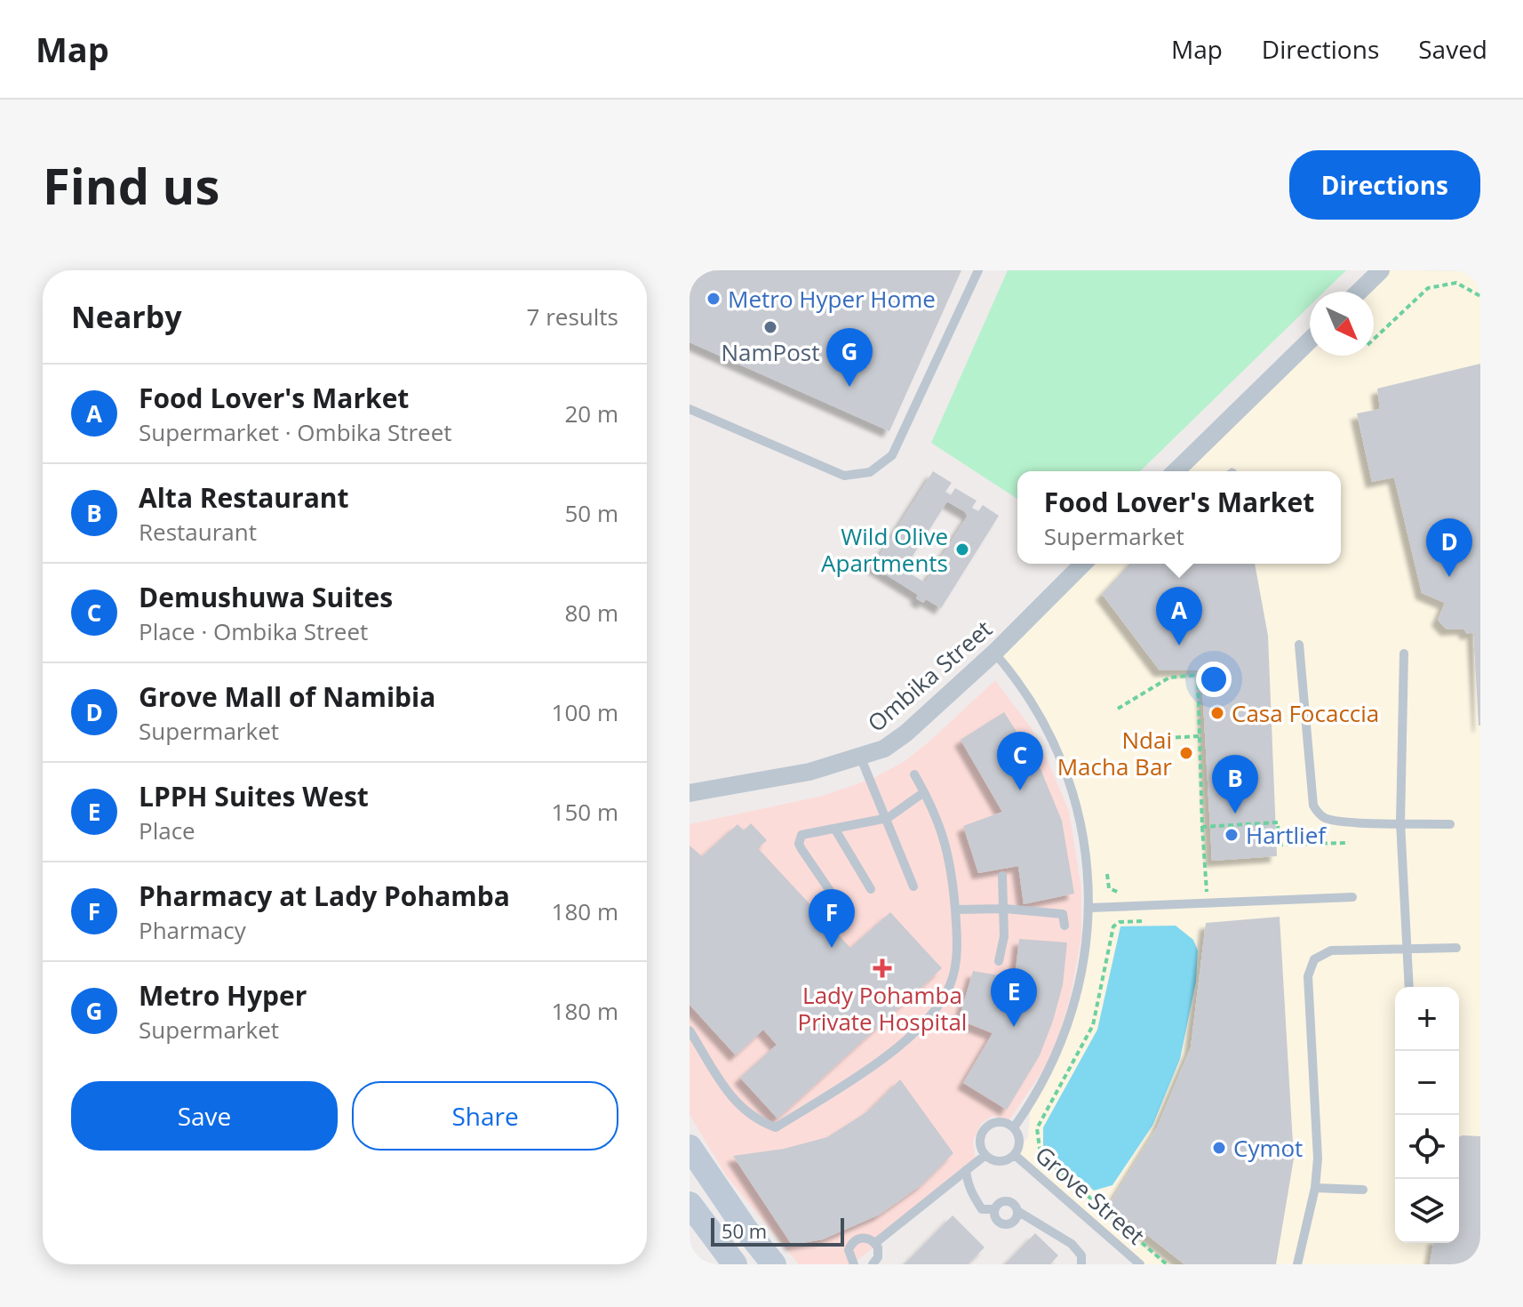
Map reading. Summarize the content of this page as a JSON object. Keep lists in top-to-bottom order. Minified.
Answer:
{"streets":{"street":["Ombika Street"],"lane":["Grove Street"]},"places":{"other":["Metro Hyper Home","NamPost","Wild Olive Apartments","Casa Focaccia","Ndai Macha Bar","Hartlief","Cymot"],"health":["Lady Pohamba Private Hospital"]},"scale_bar":"50 m","north":"bottom right","page":{"header":"Map","nav":["Map","Directions","Saved"],"buttons":["Directions",["Save","Share"]],"title":"Find us","heading":["Nearby","7 results"],"pins":["G","D","A","C","B","F","E"],"list":[{"mark":"A","name":"Food Lover's Market","note":"Supermarket · Ombika Street","value":"20 m"},{"mark":"B","name":"Alta Restaurant","note":"Restaurant","value":"50 m"},{"mark":"C","name":"Demushuwa Suites","note":"Place · Ombika Street","value":"80 m"},{"mark":"D","name":"Grove Mall of Namibia","note":"Supermarket","value":"100 m"},{"mark":"E","name":"LPPH Suites West","note":"Place","value":"150 m"},{"mark":"F","name":"Pharmacy at Lady Pohamba","note":"Pharmacy","value":"180 m"},{"mark":"G","name":"Metro Hyper","note":"Supermarket","value":"180 m"}],"popup":["Food Lover's Market","Supermarket"],"map_buttons":["+","−"],"scale":"50 m"}}
